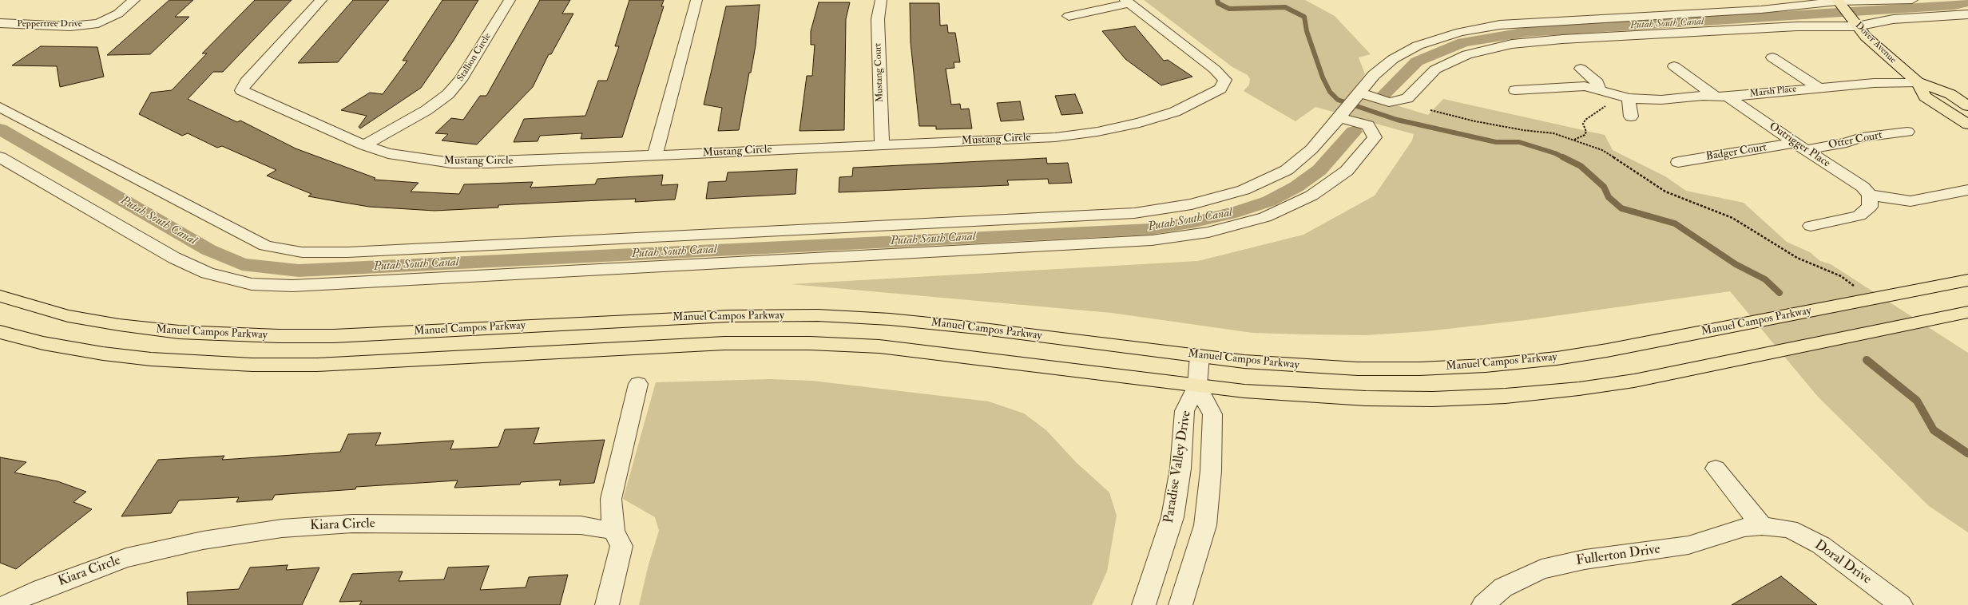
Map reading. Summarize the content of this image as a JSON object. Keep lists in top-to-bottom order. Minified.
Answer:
{"streets":{"main road":["Dover Avenue","Manuel Campos Parkway"],"street":["Peppertree Drive","Stallion Circle","Mustang Court","Marsh Place","Mustang Circle","Otter Court","Outrigger Place","Badger Court","Paradise Valley Drive","Kiara Circle","Fullerton Drive","Doral Drive"]},"crossings":[["Dover Avenue","Marsh Place"],["Stallion Circle","Mustang Circle"],["Mustang Court","Mustang Circle"],["Marsh Place","Outrigger Place"],["Otter Court","Outrigger Place"],["Otter Court","Badger Court"],["Outrigger Place","Badger Court"],["Manuel Campos Parkway","Paradise Valley Drive"],["Fullerton Drive","Doral Drive"]],"water":["Putah South Canal"]}
